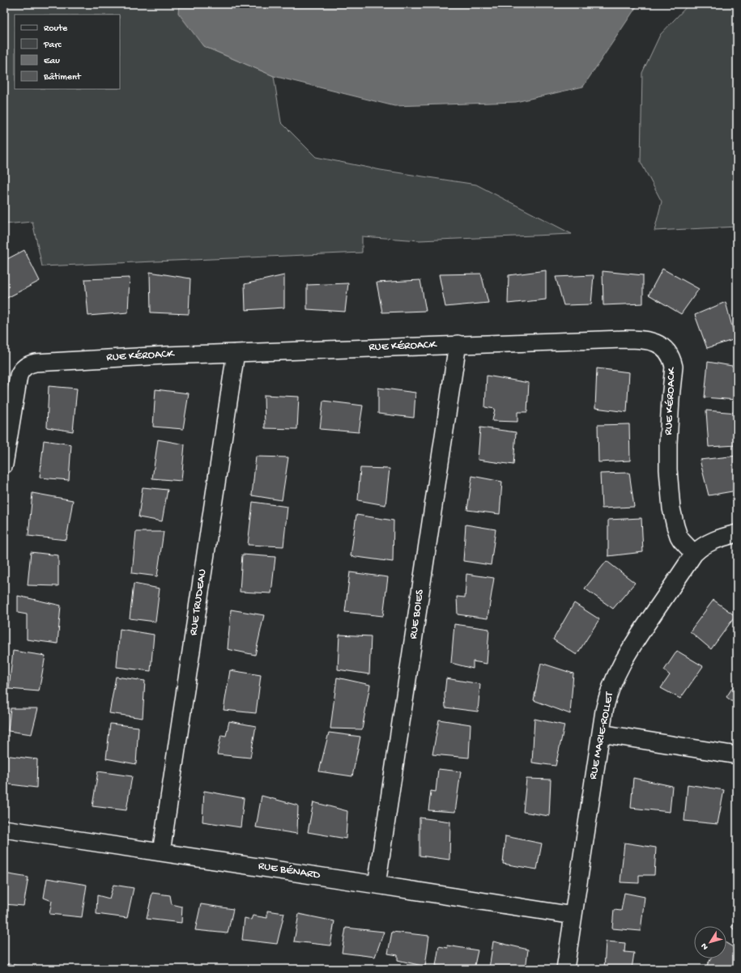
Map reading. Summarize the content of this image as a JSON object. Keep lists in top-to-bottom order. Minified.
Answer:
{"streets":{"street":["RUE KÉROACK","RUE TRUDEAU","RUE BOIES","RUE MARIE-ROLLET","RUE BÉNARD"]},"crossings":[["RUE KÉROACK","RUE TRUDEAU"],["RUE KÉROACK","RUE BOIES"],["RUE KÉROACK","RUE MARIE-ROLLET"],["RUE TRUDEAU","RUE BÉNARD"],["RUE BOIES","RUE BÉNARD"],["RUE MARIE-ROLLET","RUE BÉNARD"]],"legend":["Route","Parc","Eau","Bâtiment"],"north":"bottom left"}
